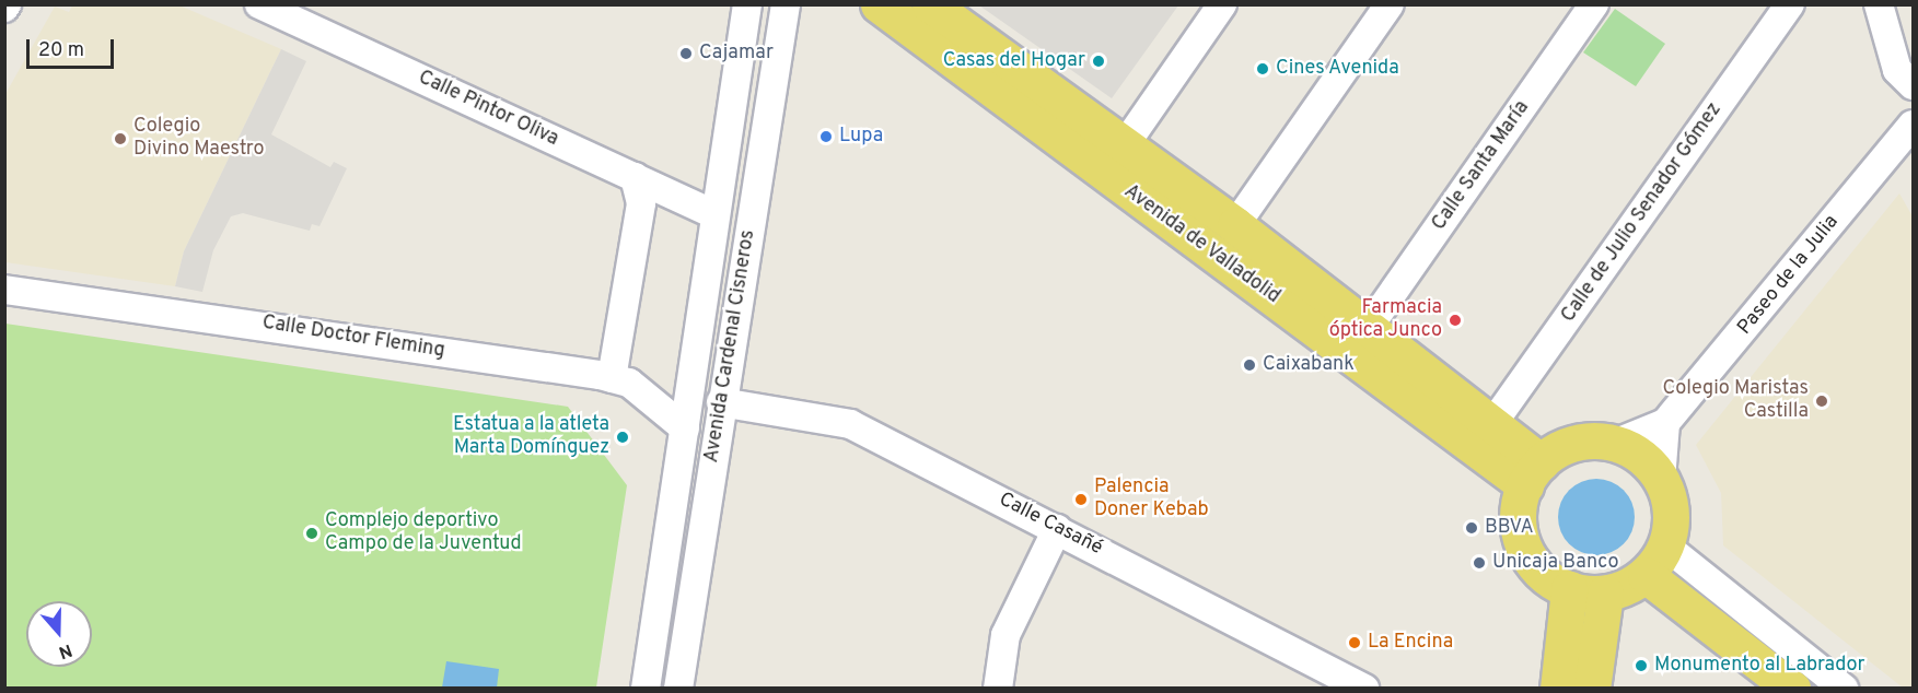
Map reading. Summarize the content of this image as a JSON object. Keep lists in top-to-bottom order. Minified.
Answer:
{"streets":{"main road":["Avenida de Valladolid"],"street":["Calle Pintor Oliva","Calle Santa María","Calle de Julio Senador Gómez","Paseo de la Julia","Calle Doctor Fleming","Avenida Cardenal Cisneros","Calle Casañé"]},"crossings":[["Calle Pintor Oliva","Avenida Cardenal Cisneros"],["Calle Santa María","Avenida de Valladolid"],["Calle de Julio Senador Gómez","Avenida de Valladolid"],["Avenida de Valladolid","Paseo de la Julia"],["Calle Doctor Fleming","Avenida Cardenal Cisneros"],["Avenida Cardenal Cisneros","Calle Casañé"]],"places":["Cajamar","Casas del Hogar","Cines Avenida","Lupa","Colegio Divino Maestro","Farmacia óptica Junco","Caixabank","Colegio Maristas Castilla","Estatua a la atleta Marta Domínguez","Palencia Doner Kebab","BBVA","Complejo deportivo Campo de la Juventud","Unicaja Banco","La Encina","Monumento al Labrador"],"scale_bar":"20 m","north":"bottom"}
